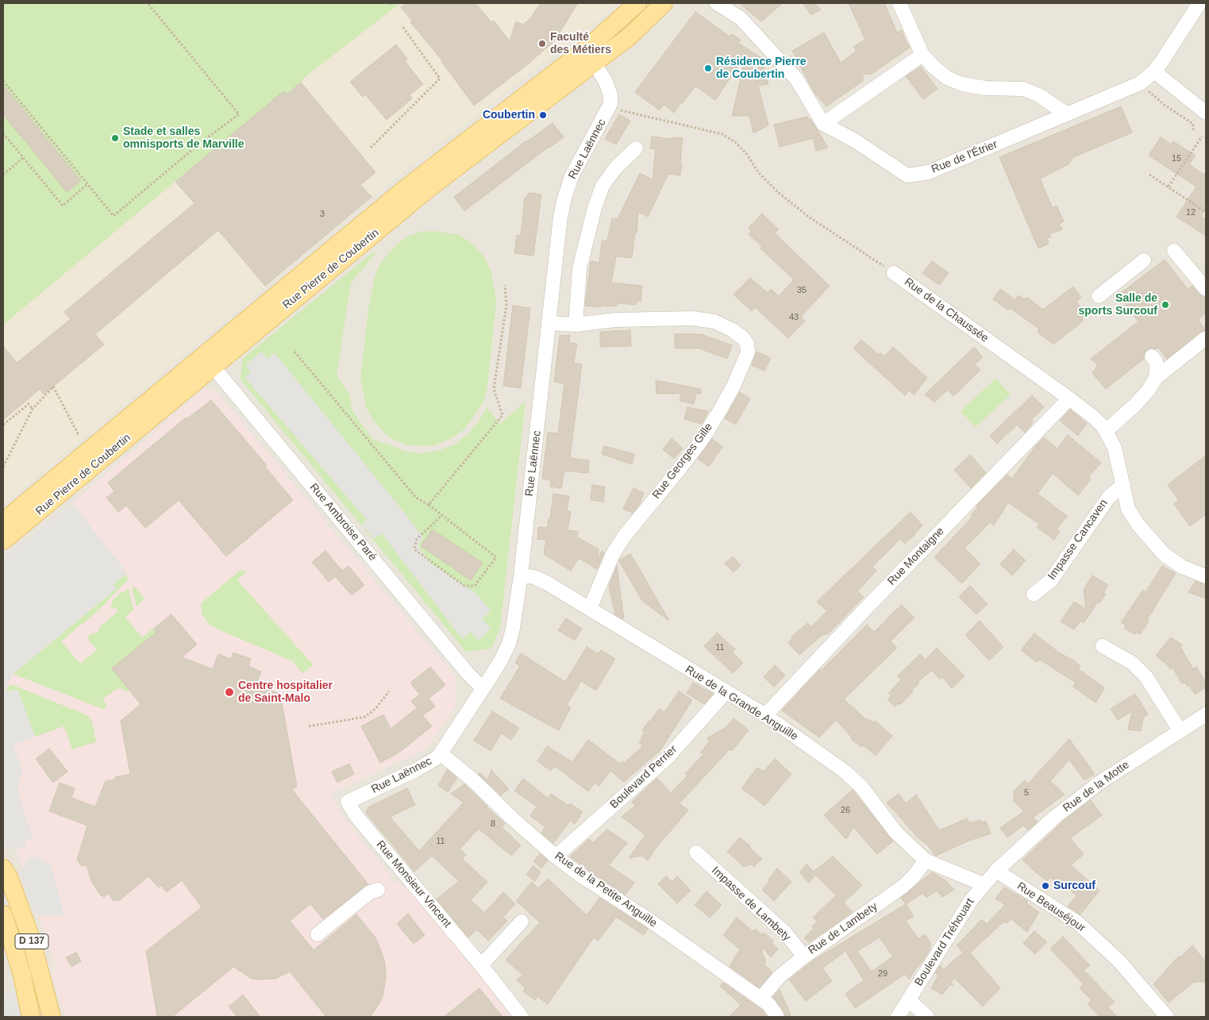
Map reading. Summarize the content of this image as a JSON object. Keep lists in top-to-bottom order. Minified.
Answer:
{"streets":{"main road":["Rue Pierre de Coubertin","D 137"],"street":["Rue Laënnec","Rue de l'Étrier","Rue de la Chaussée","Rue Georges Gille","Rue Ambroise Paré","Impasse Cancaven","Rue Montaigne","Rue de la Grande Anguille","Boulevard Perrier","Rue de la Motte","Rue Monsieur Vincent","Rue de la Petite Anguille","Impasse de Lambety","Rue Beauséjour","Rue de Lambety","Boulevard Tréhouart"]},"crossings":[["Rue Laënnec","Rue Pierre de Coubertin"],["Rue Laënnec","Rue Georges Gille"],["Rue Laënnec","Rue Ambroise Paré"],["Rue Laënnec","Rue de la Grande Anguille"],["Rue Laënnec","Rue Monsieur Vincent"],["Rue Laënnec","Rue de la Petite Anguille"],["Rue Pierre de Coubertin","Rue Ambroise Paré"],["Rue de la Chaussée","Impasse Cancaven"],["Rue de la Chaussée","Rue Montaigne"],["Rue Georges Gille","Rue de la Grande Anguille"],["Rue Montaigne","Rue de la Grande Anguille"],["Rue de la Grande Anguille","Boulevard Perrier"],["Rue de la Grande Anguille","Rue de Lambety"],["Boulevard Perrier","Rue de la Petite Anguille"],["Rue de la Motte","Rue Beauséjour"],["Rue de la Motte","Boulevard Tréhouart"],["Rue de la Petite Anguille","Rue de Lambety"],["Impasse de Lambety","Rue de Lambety"],["Rue Beauséjour","Boulevard Tréhouart"]],"places":["Faculté des Métiers","Résidence Pierre de Coubertin","Coubertin","Stade et salles omnisports de Marville","Salle de sports Surcouf","Centre hospitalier de Saint-Malo","Surcouf"],"house_numbers":["15","12","3","35","43","11","5","26","8","11","29"]}
